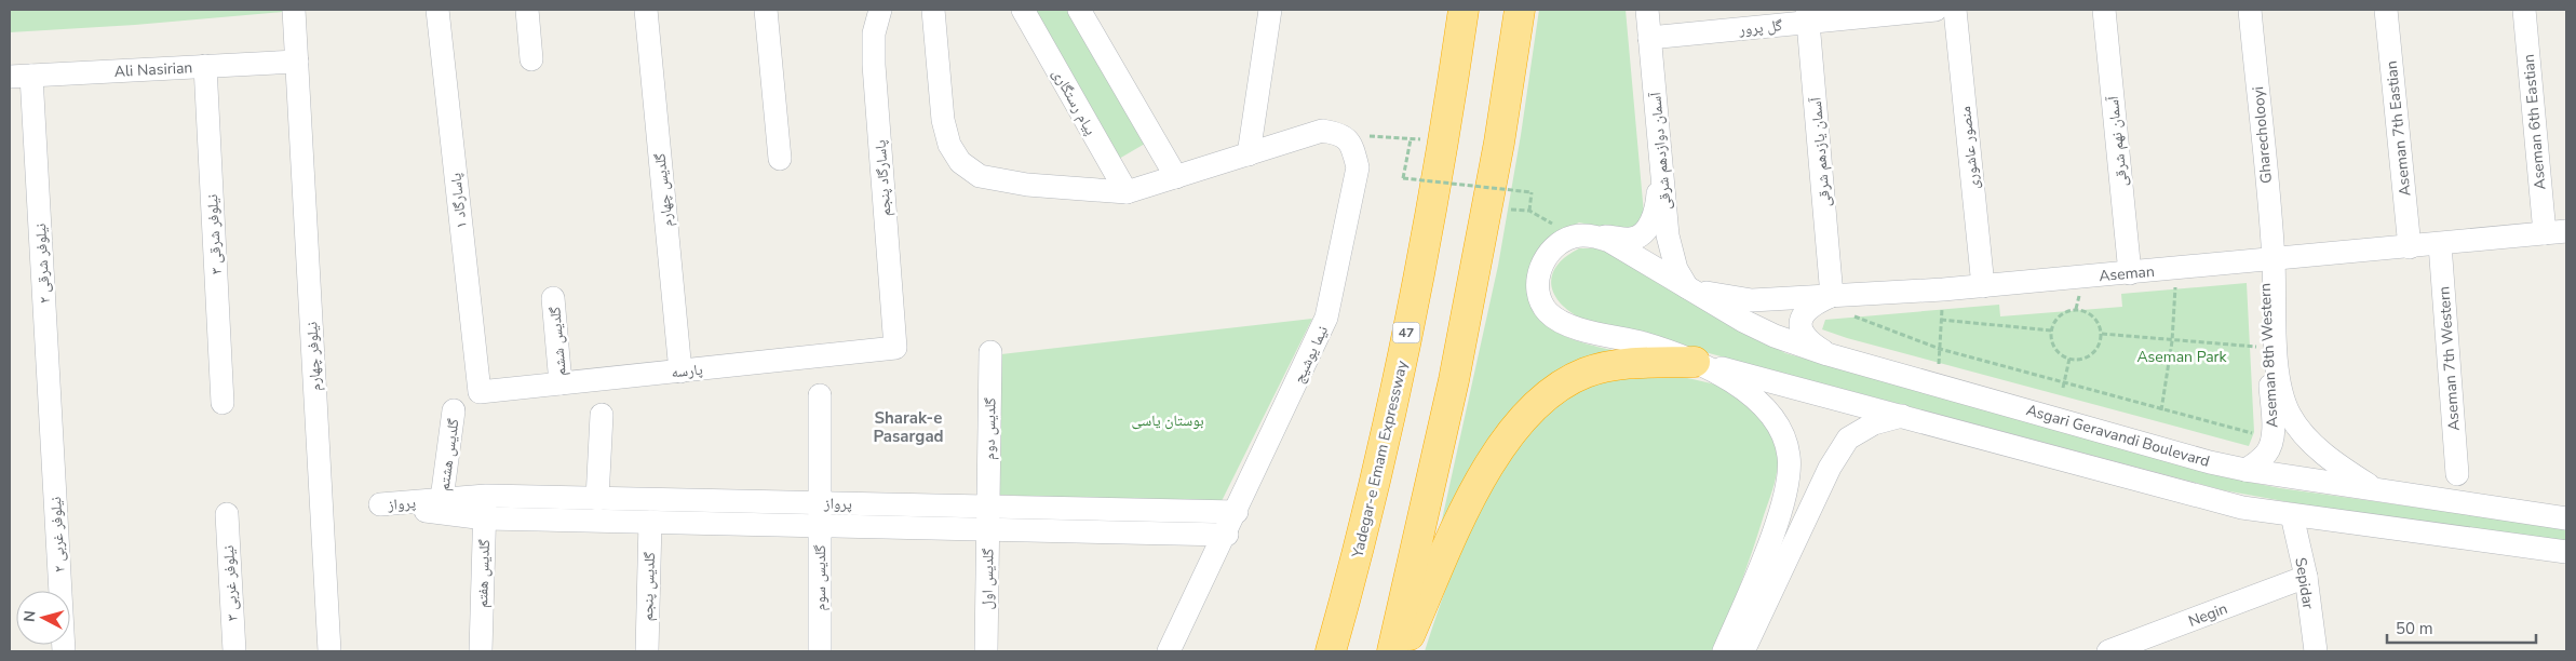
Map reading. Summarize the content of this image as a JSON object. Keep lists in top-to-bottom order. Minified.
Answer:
{"streets":{"highway":["47","Yadegar-e Emam Expressway"],"street":["گل پرور","Ali Nasirian","پیام رستگاری","Aseman 6th Eastian","Aseman 7th Eastian","Gharecholooyi","آسمان نهم شرقی","منصور عاشوری","آسمان دوازدهم شرقی","آسمان یازدهم شرقی","پاسارگاد پنجم","گلدیس چهارم","پاسارگاد ۱","نیلوفر شرقی ۳","نیلوفر شرقی ۲","Aseman","گلدیس ششم","نیما یوشیج","Aseman 8th Western","نیلوفر چهارم","Aseman 7th Western","پارسه","گلدیس دوم","Asgari Geravandi Boulevard","گلدیس هشتم","پرواز","نیلوفر غربی ۲","گلدیس هفتم","گلدیس سوم","گلدیس اول","نیلوفر غربی ۳","Sepidar","گلدیس پنجم","Negin"]},"crossings":[["گل پرور","آسمان دوازدهم شرقی"],["گل پرور","آسمان یازدهم شرقی"],["Ali Nasirian","نیلوفر شرقی ۳"],["Ali Nasirian","نیلوفر شرقی ۲"],["Ali Nasirian","نیلوفر چهارم"],["Aseman 6th Eastian","Aseman"],["Aseman 7th Eastian","Aseman"],["Gharecholooyi","Aseman"],["Gharecholooyi","Aseman 8th Western"],["آسمان نهم شرقی","Aseman"],["منصور عاشوری","Aseman"],["آسمان دوازدهم شرقی","Aseman"],["آسمان دوازدهم شرقی","Asgari Geravandi Boulevard"],["آسمان یازدهم شرقی","Aseman"],["پاسارگاد پنجم","پارسه"],["گلدیس چهارم","پارسه"],["پاسارگاد ۱","پارسه"],["نیلوفر شرقی ۲","نیلوفر غربی ۲"],["Aseman","Aseman 8th Western"],["Aseman","Aseman 7th Western"],["Aseman","Asgari Geravandi Boulevard"],["گلدیس ششم","پارسه"],["نیما یوشیج","پرواز"],["Aseman 8th Western","Asgari Geravandi Boulevard"],["گلدیس دوم","پرواز"],["گلدیس دوم","گلدیس اول"],["گلدیس هشتم","پرواز"],["پرواز","گلدیس هفتم"],["پرواز","گلدیس سوم"],["پرواز","گلدیس اول"],["پرواز","گلدیس پنجم"],["Sepidar","Negin"]],"districts":["Sharak-e Pasargad"],"parks":["Aseman Park","بوستان یاسی"],"scale_bar":"50 m","north":"left"}
